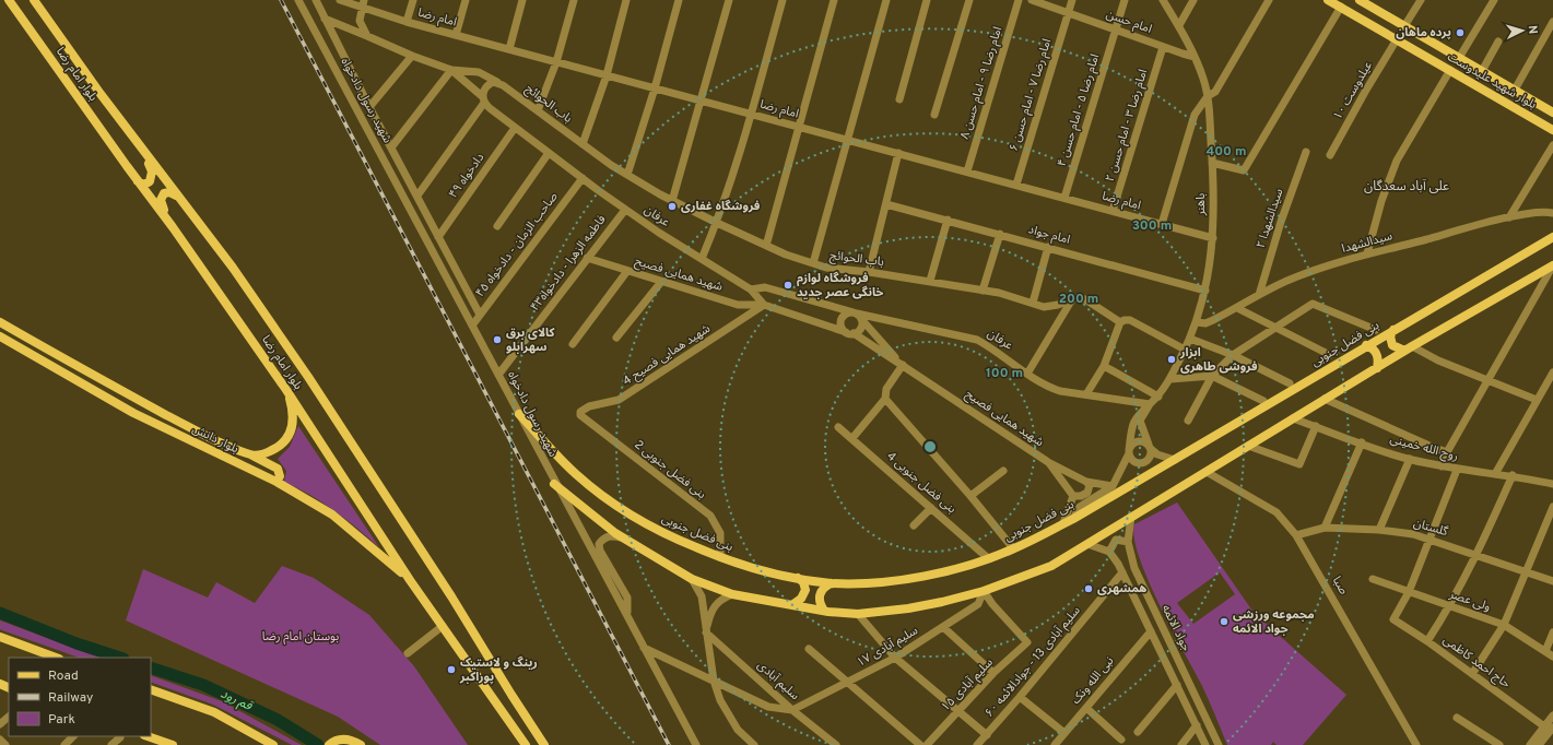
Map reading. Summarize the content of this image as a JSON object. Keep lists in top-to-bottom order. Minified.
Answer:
{"streets":{"main road":["بلوار امام رضا","بلوار شهید علیدوست","بنی فضل جنوبی","بلوار دانش"],"street":["امام رضا","امام حسن","امام رضا ۹ - امام حسن ۸","عیلدوست ۱۰","امام رضا ۷ - امام حسن ۶","شهید رسول دادخواه","باب الحوائج","امام رضا ۵ - امام حسن ۴","امام رضا ۳ - امام حسن ۲","دادخواه ۴۹","باهنر","عرفان","سیدالشهدا ۲","امام جواد","سیدالشهدا","صاحب الزمان - دادخواه ۴۵","فاطمه الزهرا - دادخواه۴۳","شهید همایی فصیح","شهید همایی فصیح 4","روح الله خمینی","بنی فضل جنوبی 2","بنی فضل جنوبی 4","گلستان","صبا","ولی عصر","جواد الائمه","سلیم آبادی ۱۷","سلیم آبادی 13 - جوادالائمه ۶۰","حاج احمد کاظمی","سلیم آبادی","نبی الله ونک","سلیم آبادی ۱۵"]},"crossings":[["امام رضا","امام رضا ۹ - امام حسن ۸"],["امام رضا","امام رضا ۷ - امام حسن ۶"],["امام رضا","امام رضا ۵ - امام حسن ۴"],["امام رضا","امام رضا ۳ - امام حسن ۲"],["امام رضا","باهنر"],["امام حسن","امام رضا ۷ - امام حسن ۶"],["امام حسن","امام رضا ۵ - امام حسن ۴"],["امام حسن","امام رضا ۳ - امام حسن ۲"],["امام حسن","باهنر"],["بلوار امام رضا","بلوار دانش"],["بلوار شهید علیدوست","عیلدوست ۱۰"],["شهید رسول دادخواه","صاحب الزمان - دادخواه ۴۵"],["شهید رسول دادخواه","فاطمه الزهرا - دادخواه۴۳"],["شهید رسول دادخواه","بنی فضل جنوبی"],["باب الحوائج","عرفان"],["دادخواه ۴۹","عرفان"],["باهنر","عرفان"],["باهنر","امام جواد"],["باهنر","سیدالشهدا"],["باهنر","شهید همایی فصیح"],["عرفان","صاحب الزمان - دادخواه ۴۵"],["عرفان","فاطمه الزهرا - دادخواه۴۳"],["عرفان","شهید همایی فصیح"],["سیدالشهدا ۲","سیدالشهدا"],["فاطمه الزهرا - دادخواه۴۳","شهید همایی فصیح"],["شهید همایی فصیح","شهید همایی فصیح 4"],["بنی فضل جنوبی","بنی فضل جنوبی 2"],["بنی فضل جنوبی","بنی فضل جنوبی 4"],["شهید همایی فصیح 4","بنی فضل جنوبی 2"],["گلستان","صبا"],["ولی عصر","حاج احمد کاظمی"],["جواد الائمه","سلیم آبادی 13 - جوادالائمه ۶۰"],["جواد الائمه","نبی الله ونک"],["سلیم آبادی ۱۷","سلیم آبادی"],["سلیم آبادی ۱۷","سلیم آبادی ۱۵"]],"districts":["علی آباد سعدگان"],"water":["قم رود"],"parks":["بوستان امام رضا"],"places":["پرده ماهان","فروشگاه غفاری","فروشگاه لوازم خانگی عصر جدید","کالای برق سهرابلو","ابزار فروشی طاهری","همشهری","مجموعه ورزشی جواد الائمه","رینگ و لاستیک پوراکبر"],"legend":["Road","Railway","Park"],"north":"right","rings":["400 m","300 m","200 m","100 m"]}
